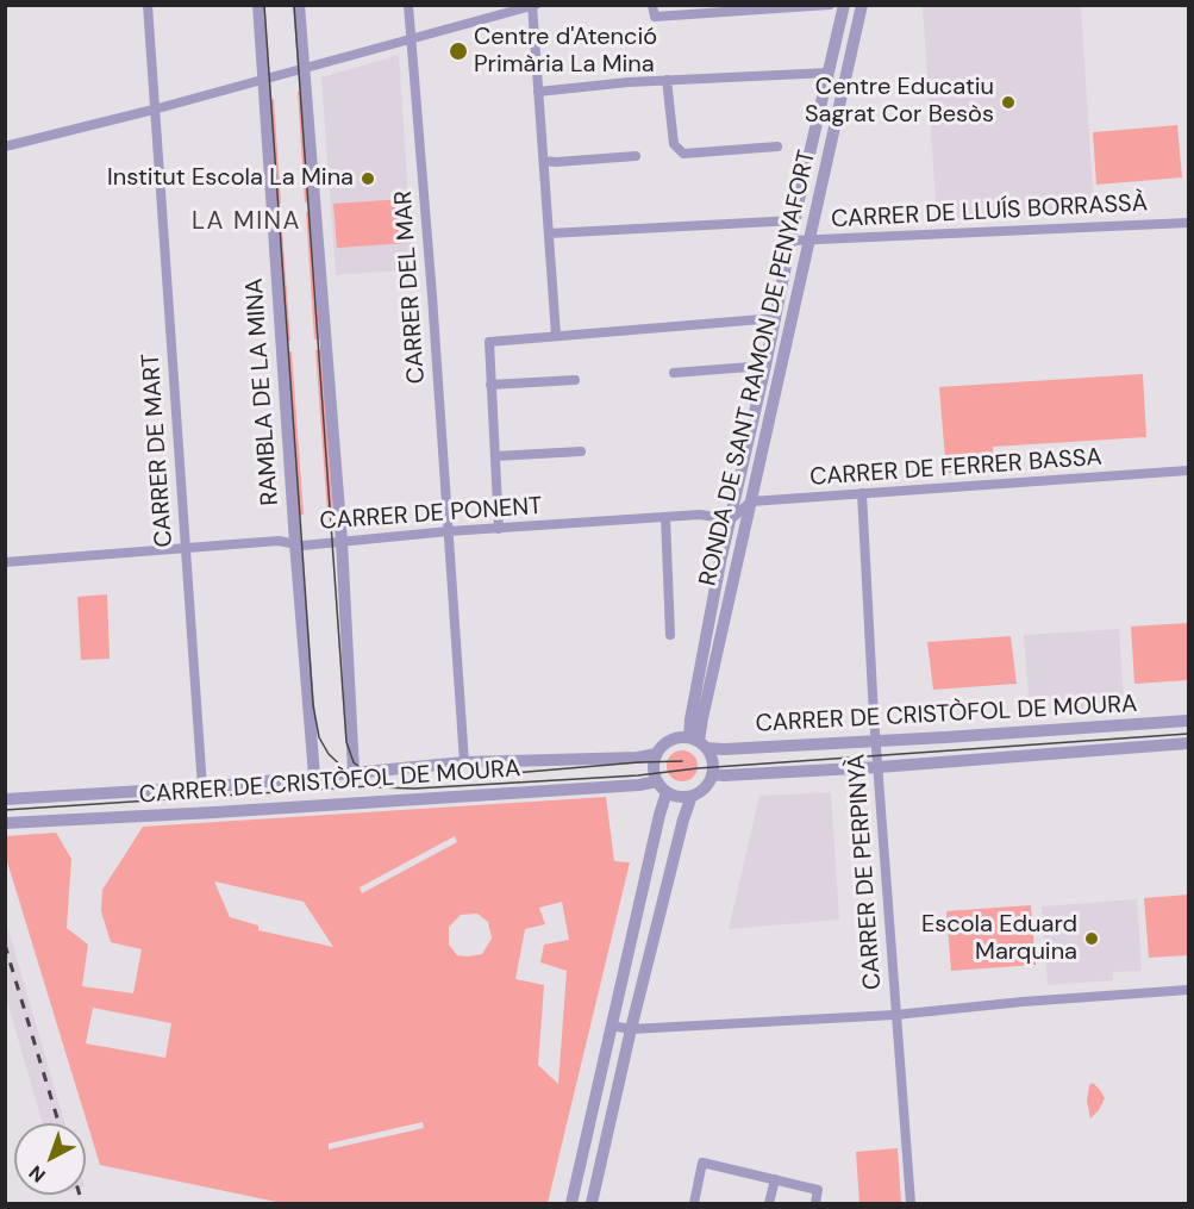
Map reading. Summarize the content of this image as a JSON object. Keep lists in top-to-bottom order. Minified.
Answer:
{"streets":{"street":["CARRER DE LLUÍS BORRASSÀ","CARRER DEL MAR","RONDA DE SANT RAMON DE PENYAFORT","RAMBLA DE LA MINA","CARRER DE MART","CARRER DE FERRER BASSA","CARRER DE PONENT","CARRER DE CRISTÒFOL DE MOURA","CARRER DE PERPINYÀ"]},"crossings":[["CARRER DE LLUÍS BORRASSÀ","RONDA DE SANT RAMON DE PENYAFORT"],["CARRER DEL MAR","CARRER DE PONENT"],["CARRER DEL MAR","CARRER DE CRISTÒFOL DE MOURA"],["RONDA DE SANT RAMON DE PENYAFORT","CARRER DE FERRER BASSA"],["RONDA DE SANT RAMON DE PENYAFORT","CARRER DE PONENT"],["RONDA DE SANT RAMON DE PENYAFORT","CARRER DE CRISTÒFOL DE MOURA"],["RAMBLA DE LA MINA","CARRER DE PONENT"],["RAMBLA DE LA MINA","CARRER DE CRISTÒFOL DE MOURA"],["CARRER DE MART","CARRER DE PONENT"],["CARRER DE MART","CARRER DE CRISTÒFOL DE MOURA"],["CARRER DE FERRER BASSA","CARRER DE PERPINYÀ"],["CARRER DE CRISTÒFOL DE MOURA","CARRER DE PERPINYÀ"]],"districts":["LA MINA"],"places":["Centre d'Atenció Primària La Mina","Centre Educatiu Sagrat Cor Besòs","Institut Escola La Mina","Escola Eduard Marquina"],"north":"bottom left"}
